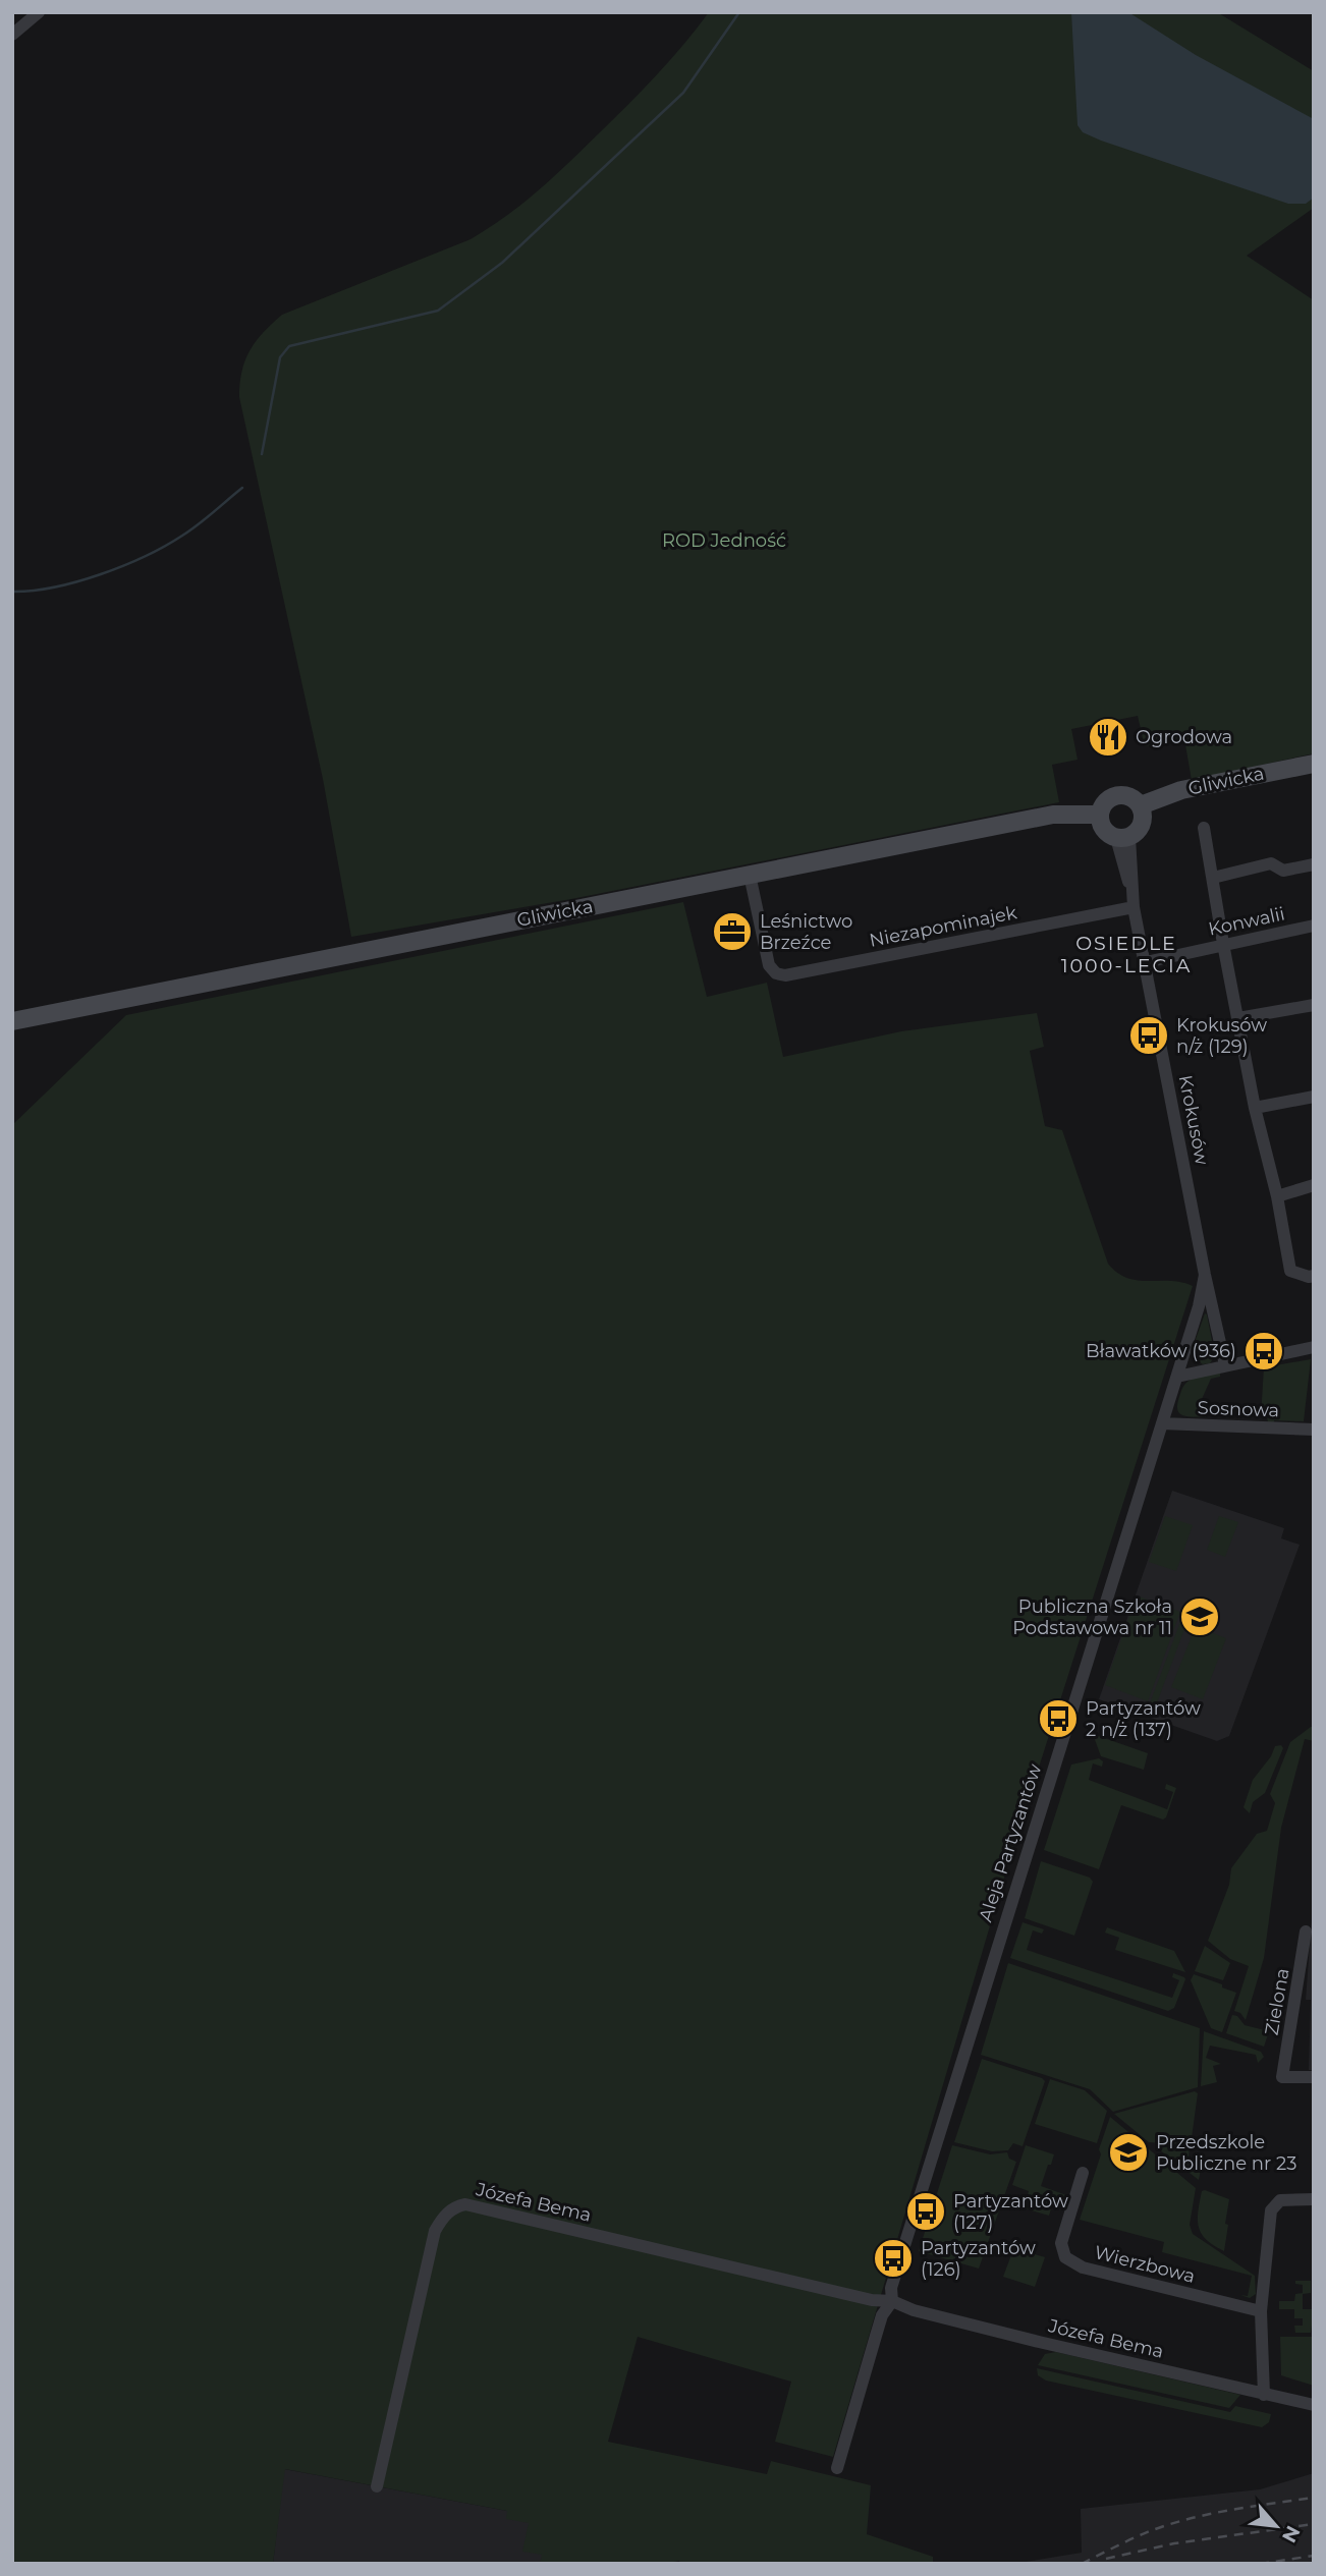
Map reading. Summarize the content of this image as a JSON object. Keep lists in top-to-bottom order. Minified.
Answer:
{"streets":{"main road":["Gliwicka"],"street":["Konwalii","Niezapominajek","Krokusów","Sosnowa","Aleja Partyzantów","Zielona","Józefa Bema","Wierzbowa"]},"crossings":[["Gliwicka","Niezapominajek"],["Gliwicka","Krokusów"],["Konwalii","Krokusów"],["Niezapominajek","Krokusów"],["Krokusów","Aleja Partyzantów"],["Sosnowa","Aleja Partyzantów"],["Aleja Partyzantów","Józefa Bema"]],"districts":["OSIEDLE 1000-LECIA"],"parks":["ROD Jedność"],"places":{"restaurant":["Ogrodowa"],"office":["Leśnictwo Brzeźce"],"bus stop":["Krokusów n/ż (129)","Bławatków (936)","Partyzantów 2 n/ż (137)","Partyzantów (127)","Partyzantów (126)"],"school or university":["Publiczna Szkoła Podstawowa nr 11","Przedszkole Publiczne nr 23"]},"north":"bottom right"}
